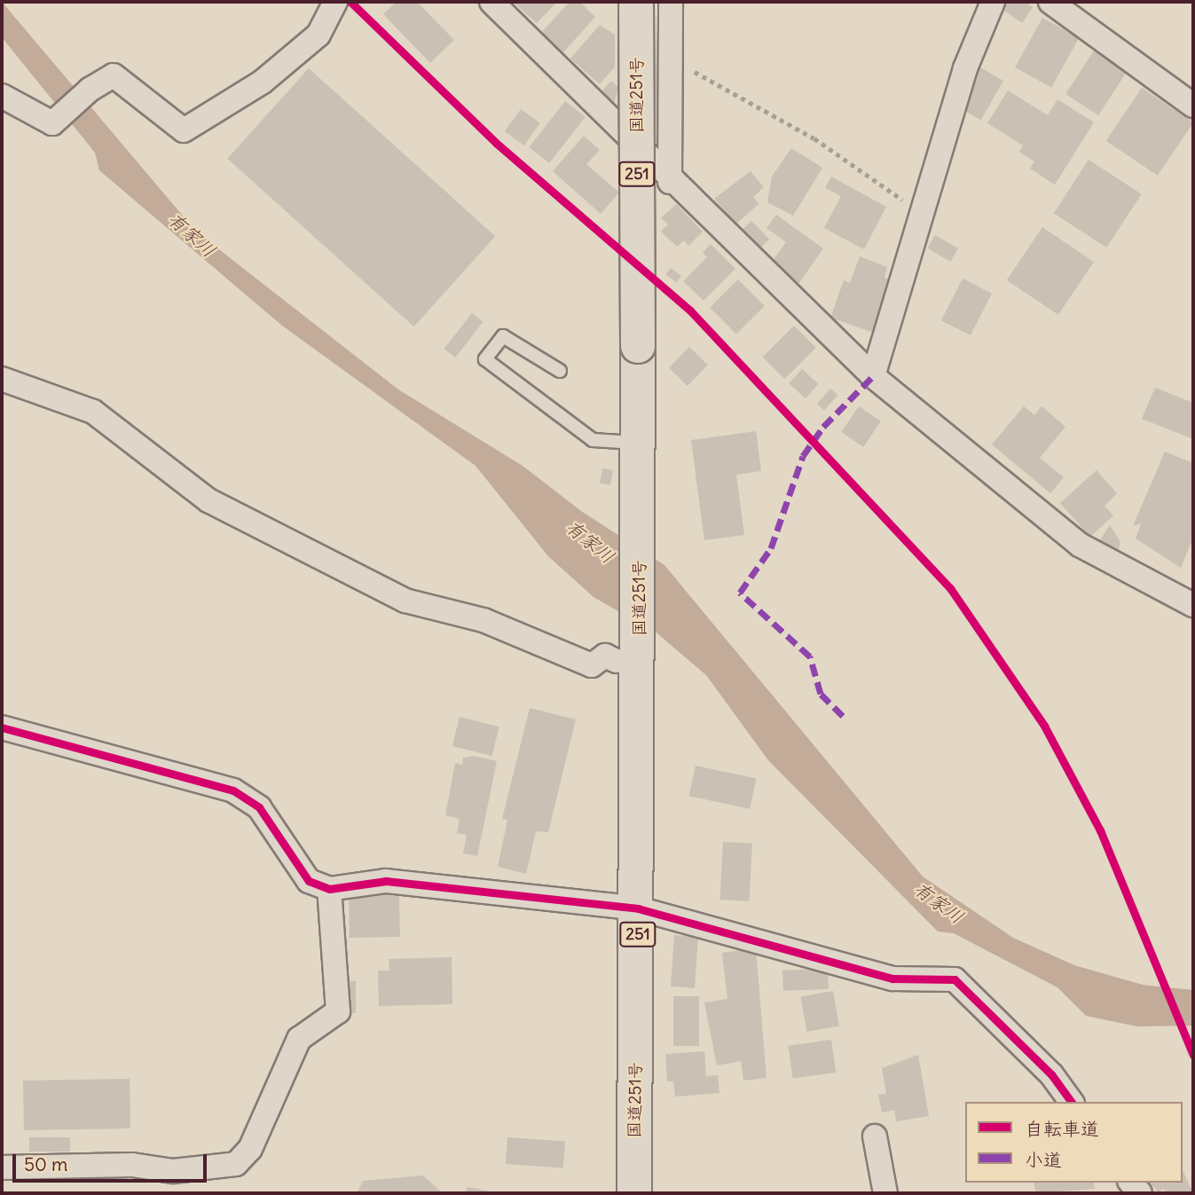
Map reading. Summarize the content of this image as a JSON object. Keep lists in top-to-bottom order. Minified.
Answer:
{"streets":{"highway":["国道251号","251"]},"water":["有家川"],"legend":["自転車道","小道"],"scale_bar":"50 m"}
